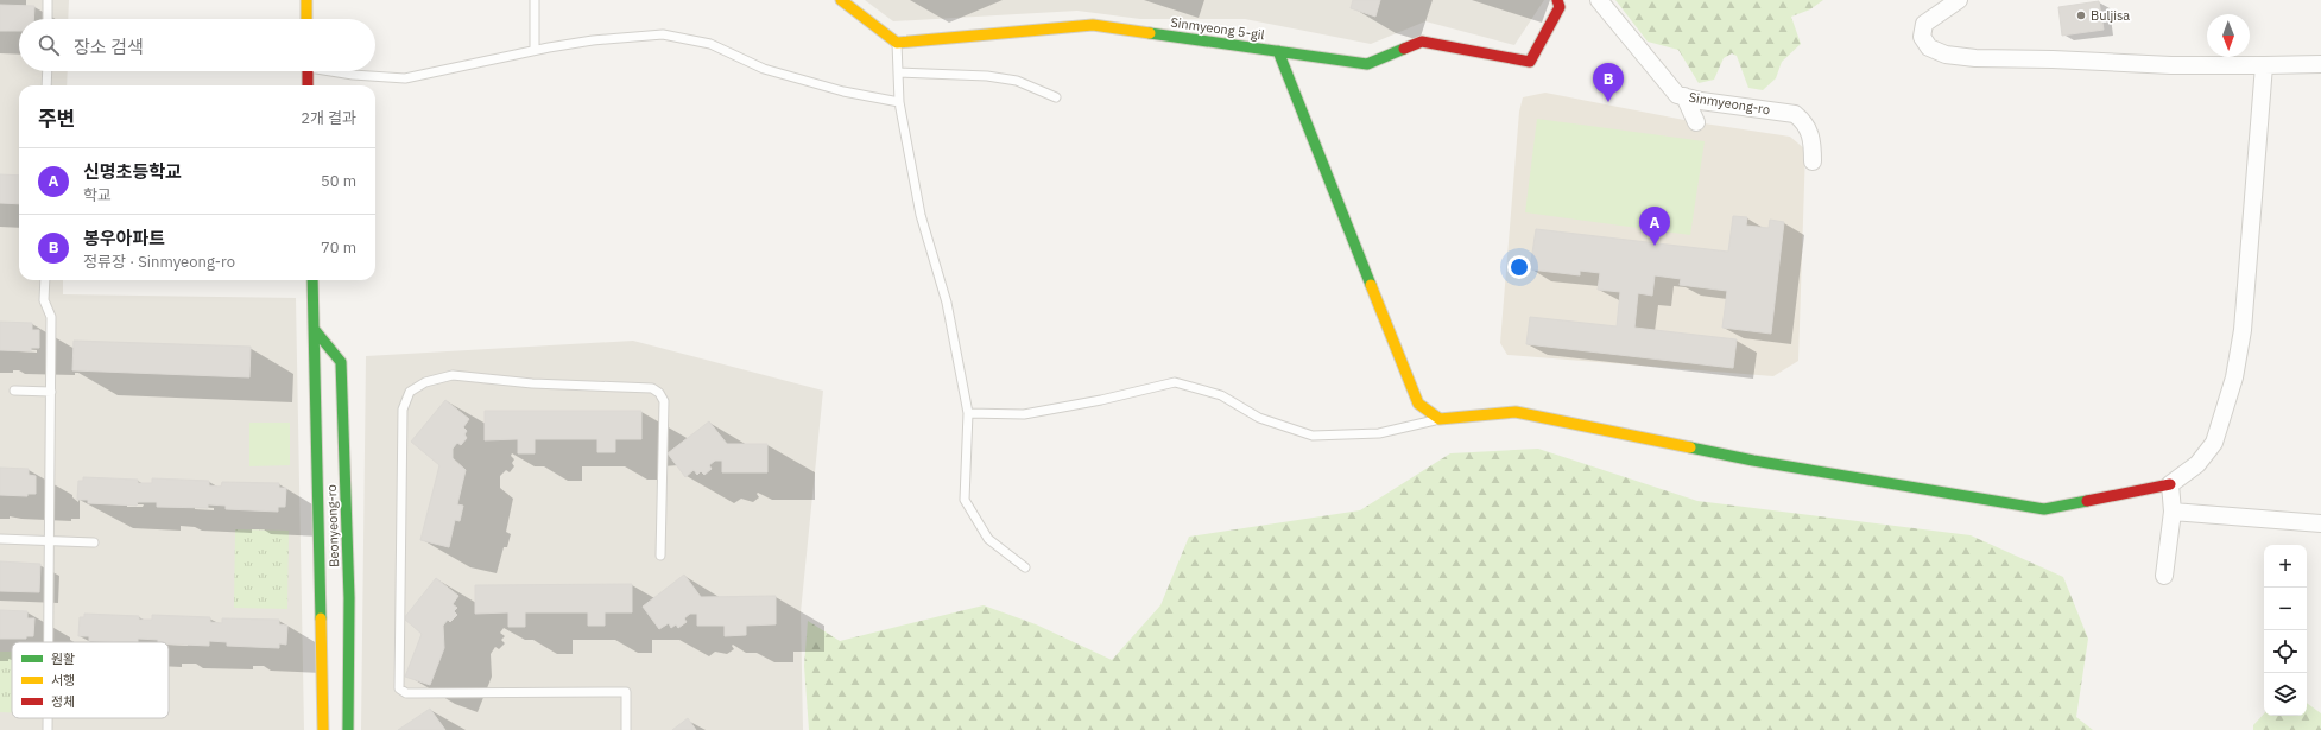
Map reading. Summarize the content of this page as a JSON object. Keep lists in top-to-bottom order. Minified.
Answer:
{"streets":{"street":["Sinmyeong 5-gil","Sinmyeong-ro","Beonyeong-ro"]},"places":["Buljisa"],"legend":["원활","서행","정체"],"north":"bottom","page":{"search":"장소 검색","pins":["B","A"],"heading":["주변","2개 결과"],"list":[{"mark":"A","name":"신명초등학교","note":"학교","value":"50 m"},{"mark":"B","name":"봉우아파트","note":"정류장 · Sinmyeong-ro","value":"70 m"}],"map_buttons":["+","−"]}}
